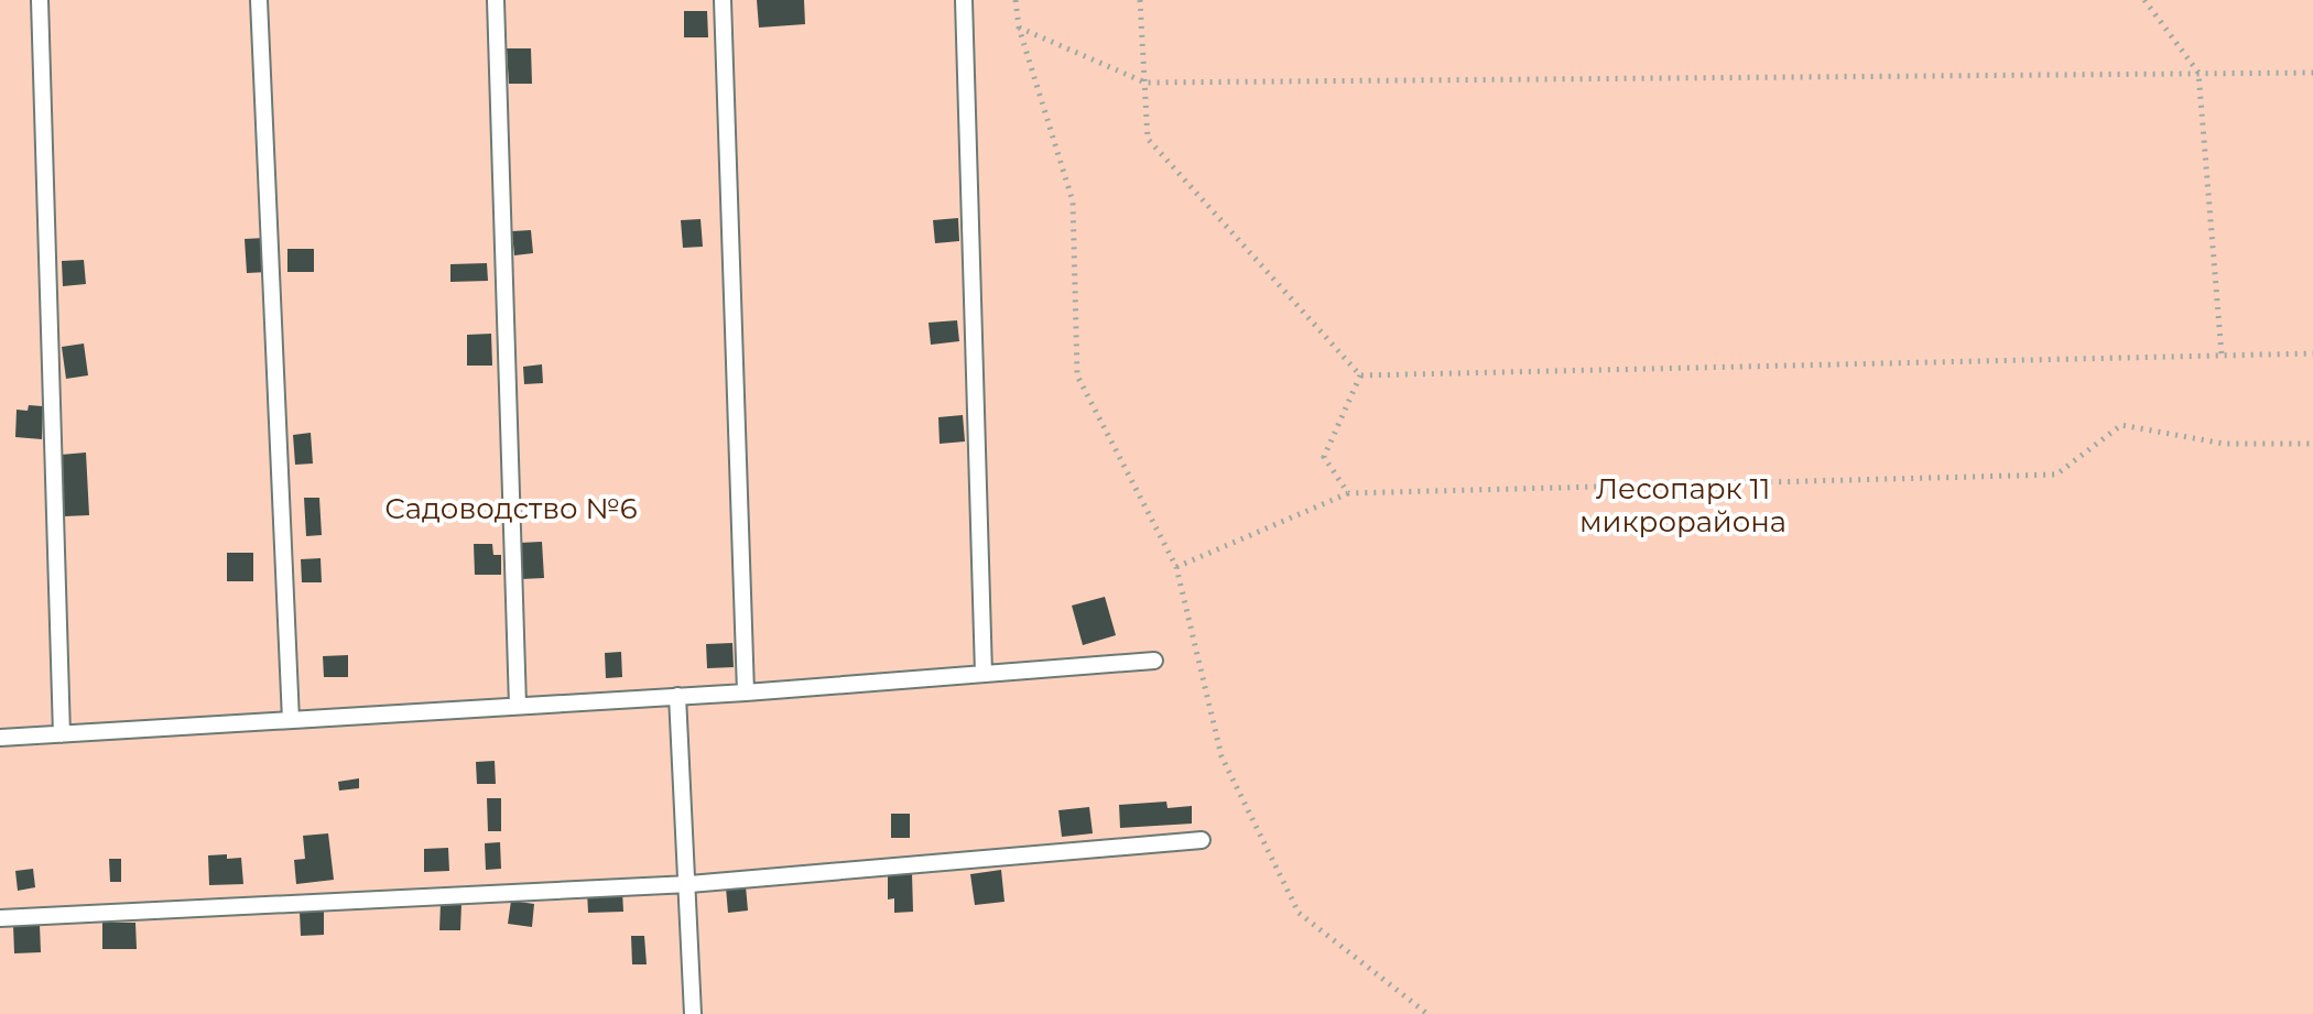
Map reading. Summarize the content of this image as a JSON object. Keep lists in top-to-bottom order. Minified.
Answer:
{"parks":["Лесопарк 11 микрорайона","Садоводство №6"]}
